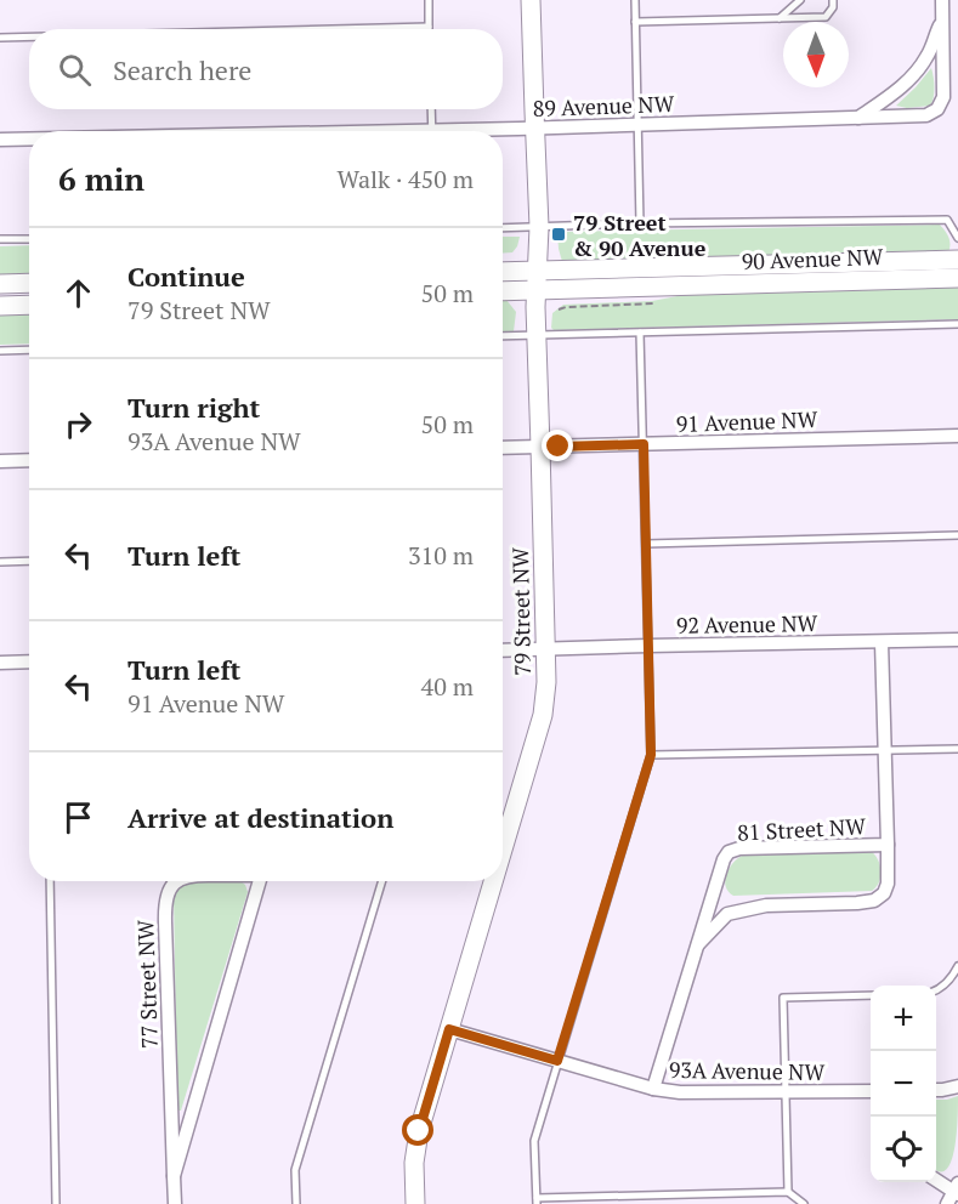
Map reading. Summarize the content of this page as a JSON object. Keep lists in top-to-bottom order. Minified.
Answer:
{"streets":{"street":["89 Avenue NW","90 Avenue NW","91 Avenue NW","79 Street NW","92 Avenue NW","81 Street NW","77 Street NW","93A Avenue NW"]},"crossings":[["89 Avenue NW","79 Street NW"],["90 Avenue NW","79 Street NW"],["91 Avenue NW","79 Street NW"],["79 Street NW","92 Avenue NW"],["79 Street NW","93A Avenue NW"],["92 Avenue NW","81 Street NW"],["81 Street NW","93A Avenue NW"]],"places":{"transit":["79 Street & 90 Avenue"]},"north":"bottom","page":{"search":"Search here","heading":["6 min","Walk · 450 m"],"list":[["Continue","79 Street NW","50 m"],["Turn right","93A Avenue NW","50 m"],["Turn left","310 m"],["Turn left","91 Avenue NW","40 m"],"Arrive at destination"],"map_buttons":["+","−"]}}
